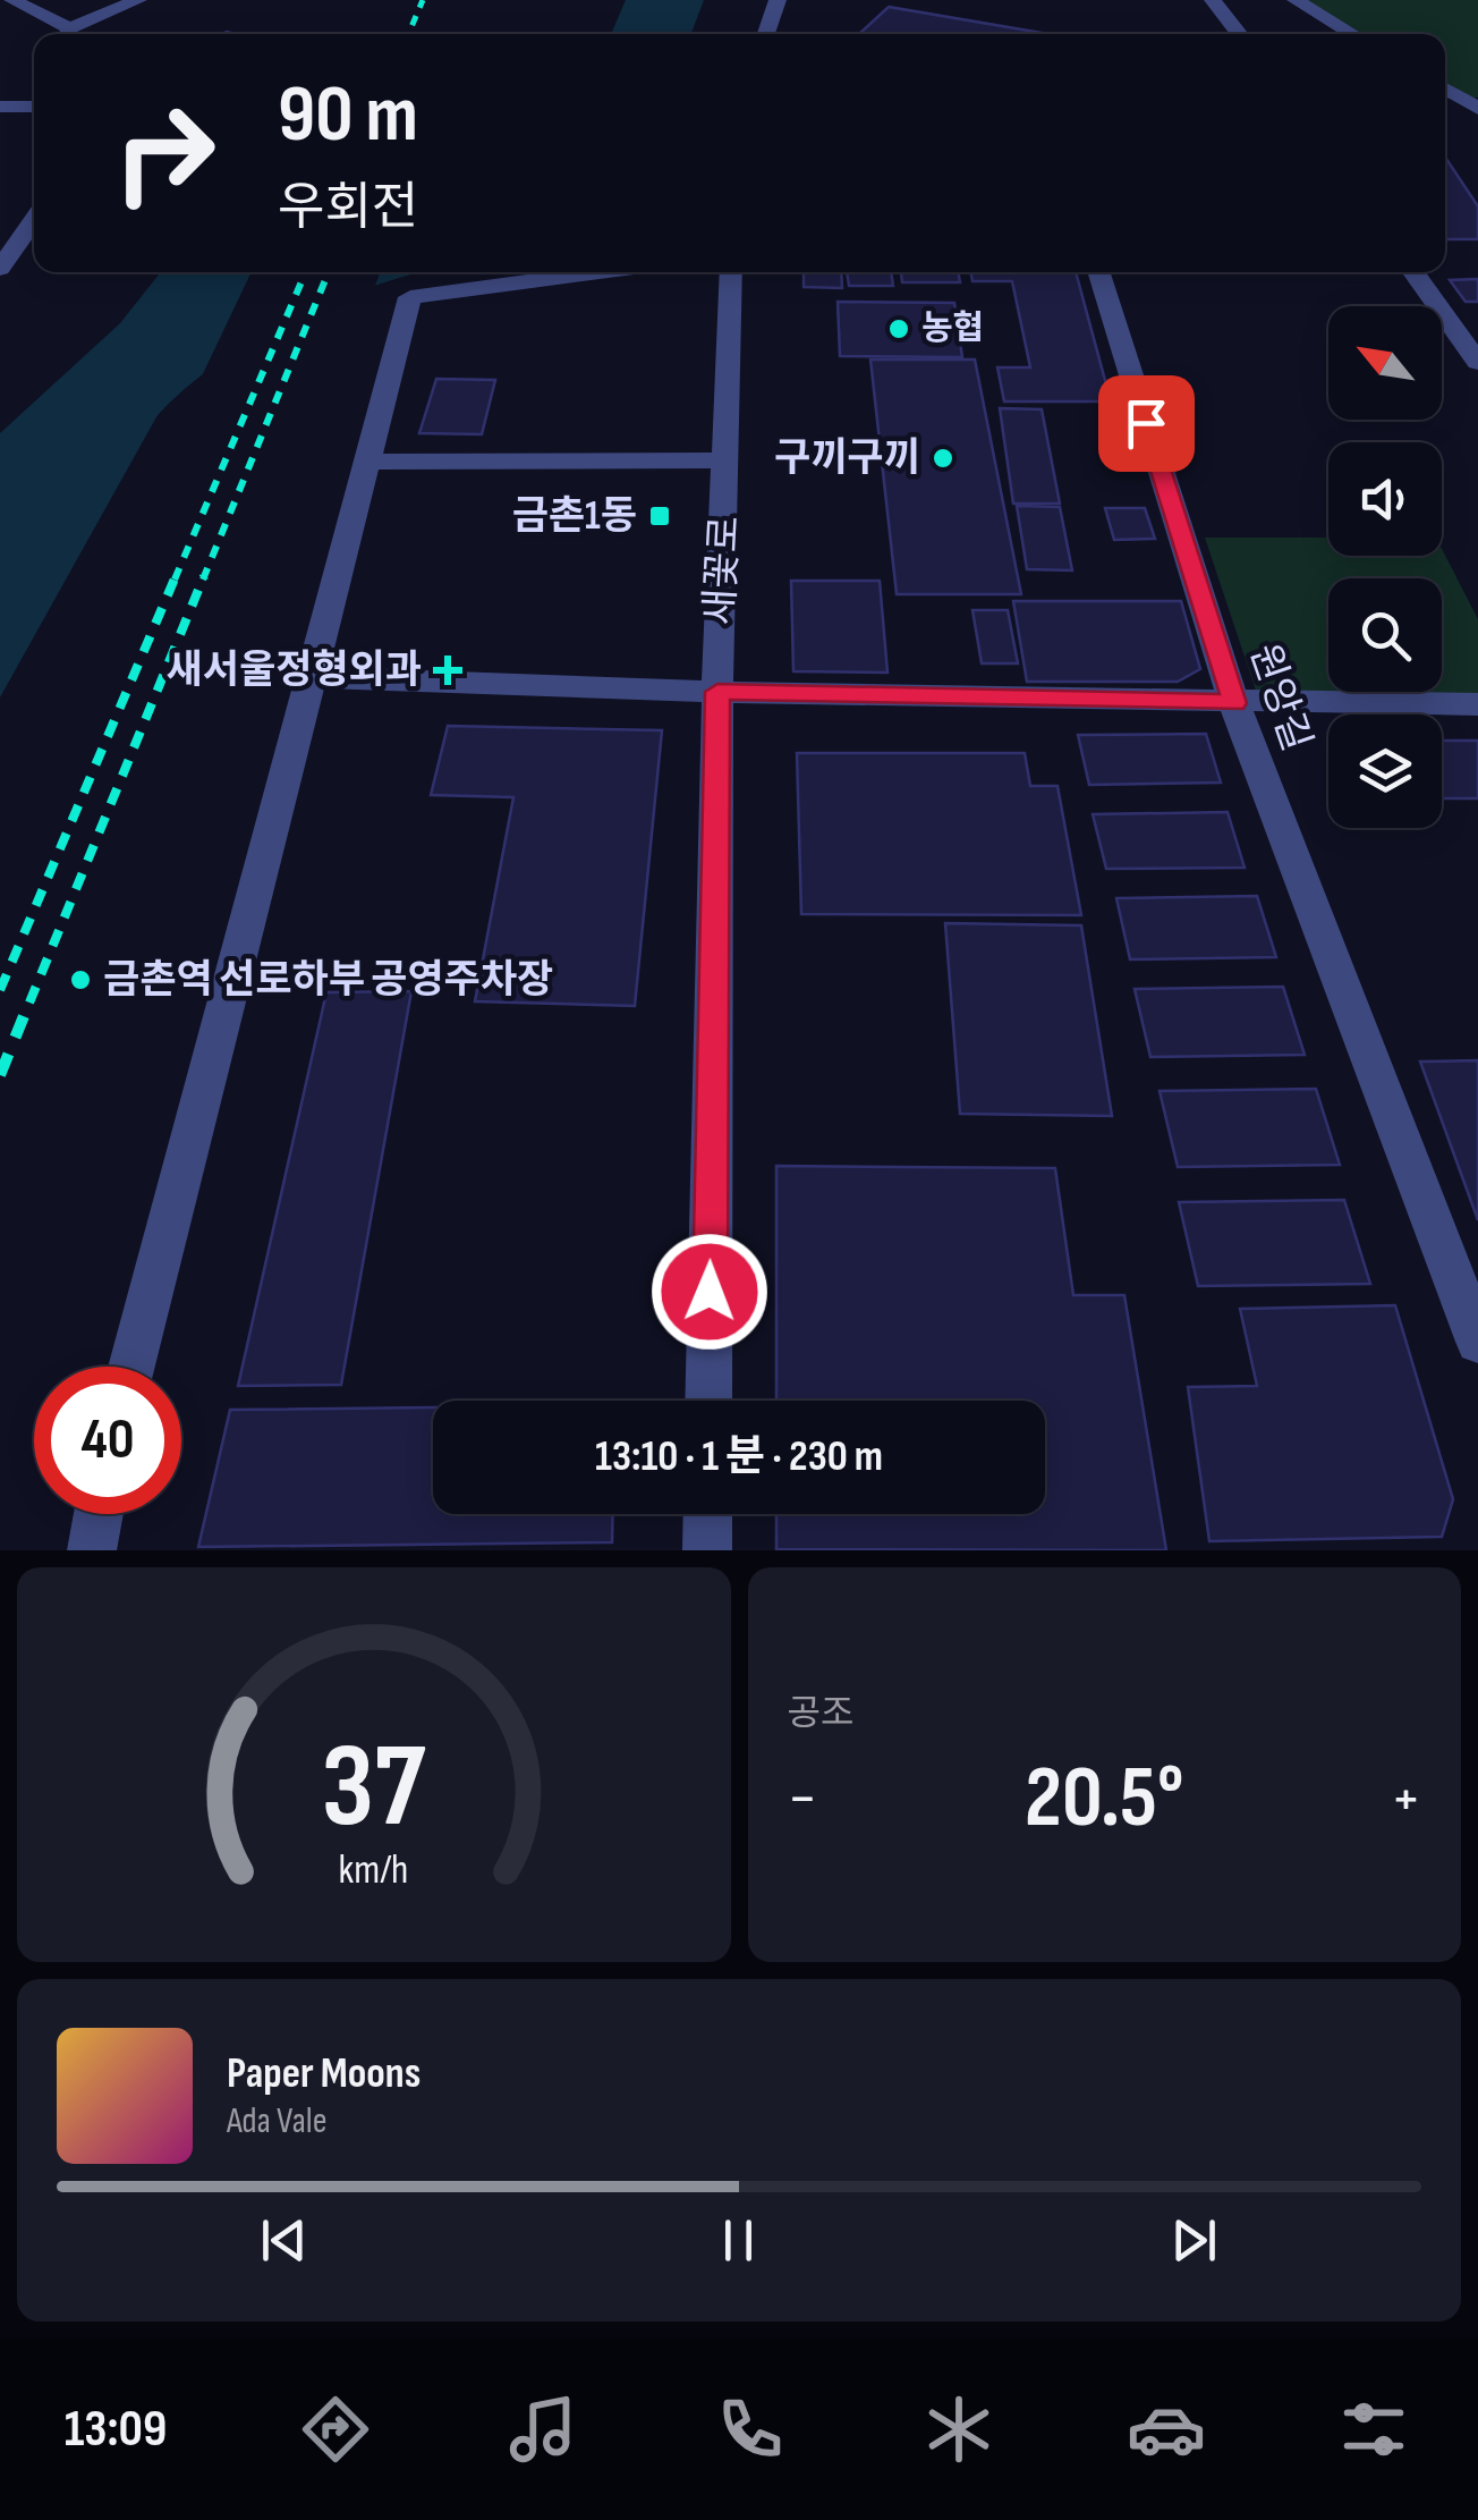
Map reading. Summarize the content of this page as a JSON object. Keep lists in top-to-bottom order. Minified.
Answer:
{"streets":{"street":["새꽃로","원앙길"]},"places":{"other":["농협","구끼구끼","금촌역 선로하부 공영주차장"],"transit":["금촌1동"],"health":["새서울정형외과"]},"north":"top left","page":{"turn":["90 m","우회전"],"limit":"40","trip":"13:10 · 1 분 · 230 m","tile":"공조","heat":["−","20.5°","+"],"song":["Paper Moons","Ada Vale"],"tabs":"13:09","gauge":["37","km/h"]}}
